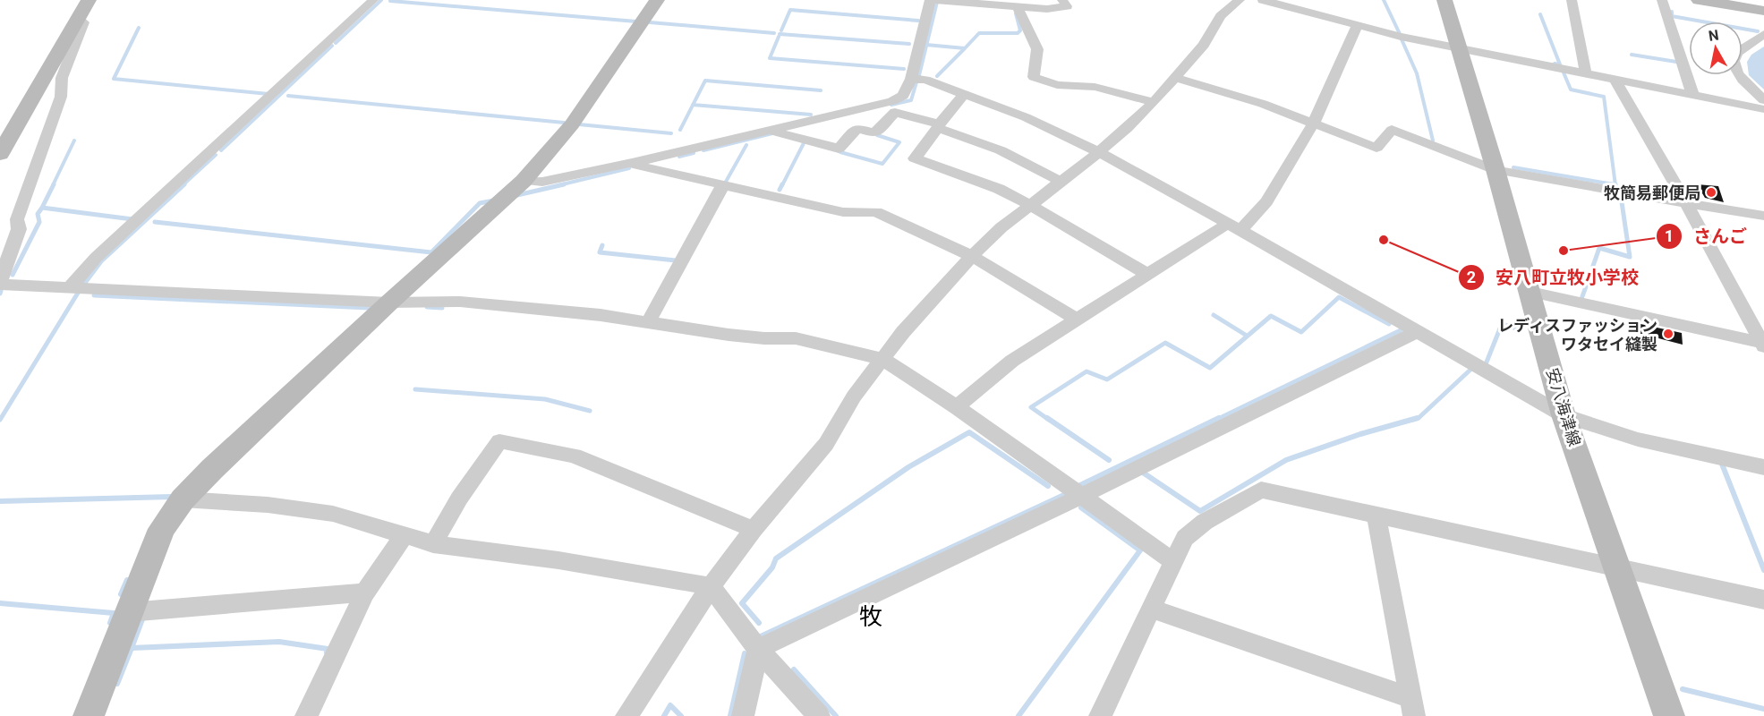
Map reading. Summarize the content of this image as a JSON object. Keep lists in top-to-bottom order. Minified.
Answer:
{"streets":{"street":["安八海津線"]},"districts":["牧"],"places":["牧簡易郵便局","安八町立牧小学校","さんご","レディスファッション ワタセイ縫製"],"north":"top"}
